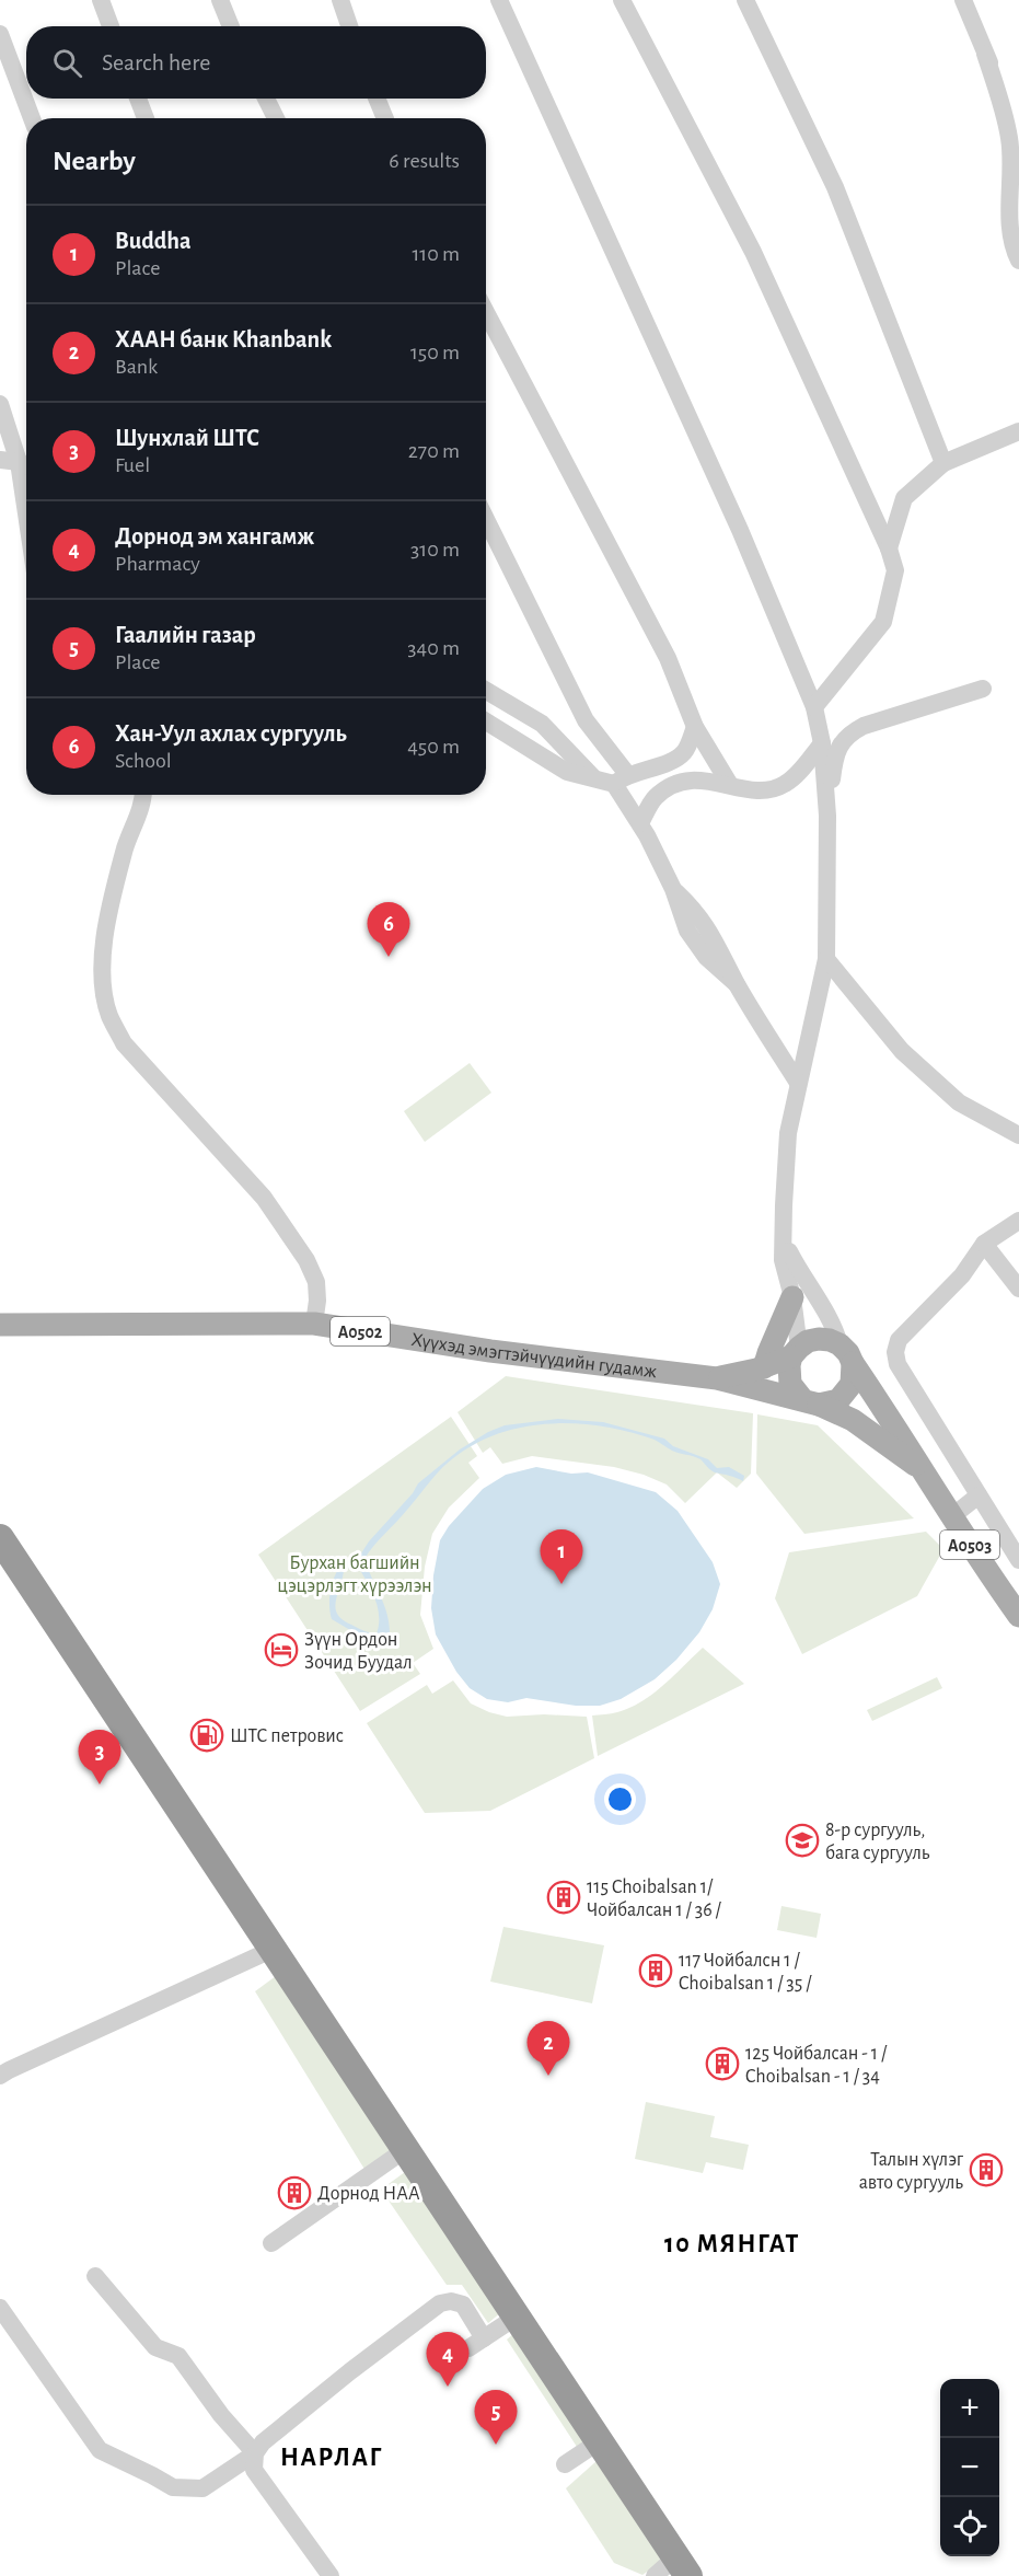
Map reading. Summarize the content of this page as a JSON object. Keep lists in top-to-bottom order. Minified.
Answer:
{"streets":{"main road":["A0502","Хүүхэд эмэгтэйчүүдийн гудамж","A0503"]},"districts":["10 МЯНГАТ","НАРЛАГ"],"parks":["Бурхан багшийн цэцэрлэгт хүрээлэн"],"places":{"hotel":["Зүүн Ордон Зочид Буудал"],"fuel station":["ШТС петровис"],"school or university":["8-р сургууль, бага сургууль"],"building":["115 Choibalsan 1/ Чойбалсан 1 / 36 /","117 Чойбалсн 1 / Choibalsan 1 / 35 /","125 Чойбалсан - 1 / Choibalsan - 1 / 34","Талын хүлэг авто сургууль","Дорнод НАА"]},"page":{"search":"Search here","heading":["Nearby","6 results"],"list":[{"mark":"1","name":"Buddha","note":"Place","value":"110 m"},{"mark":"2","name":"ХААН банк Khanbank","note":"Bank","value":"150 m"},{"mark":"3","name":"Шунхлай ШТС","note":"Fuel","value":"270 m"},{"mark":"4","name":"Дорнод эм хангамж","note":"Pharmacy","value":"310 m"},{"mark":"5","name":"Гаалийн газар","note":"Place","value":"340 m"},{"mark":"6","name":"Хан-Уул ахлах сургууль","note":"School","value":"450 m"}],"pins":["6","1","3","2","4","5"],"map_buttons":["+","−"]}}
